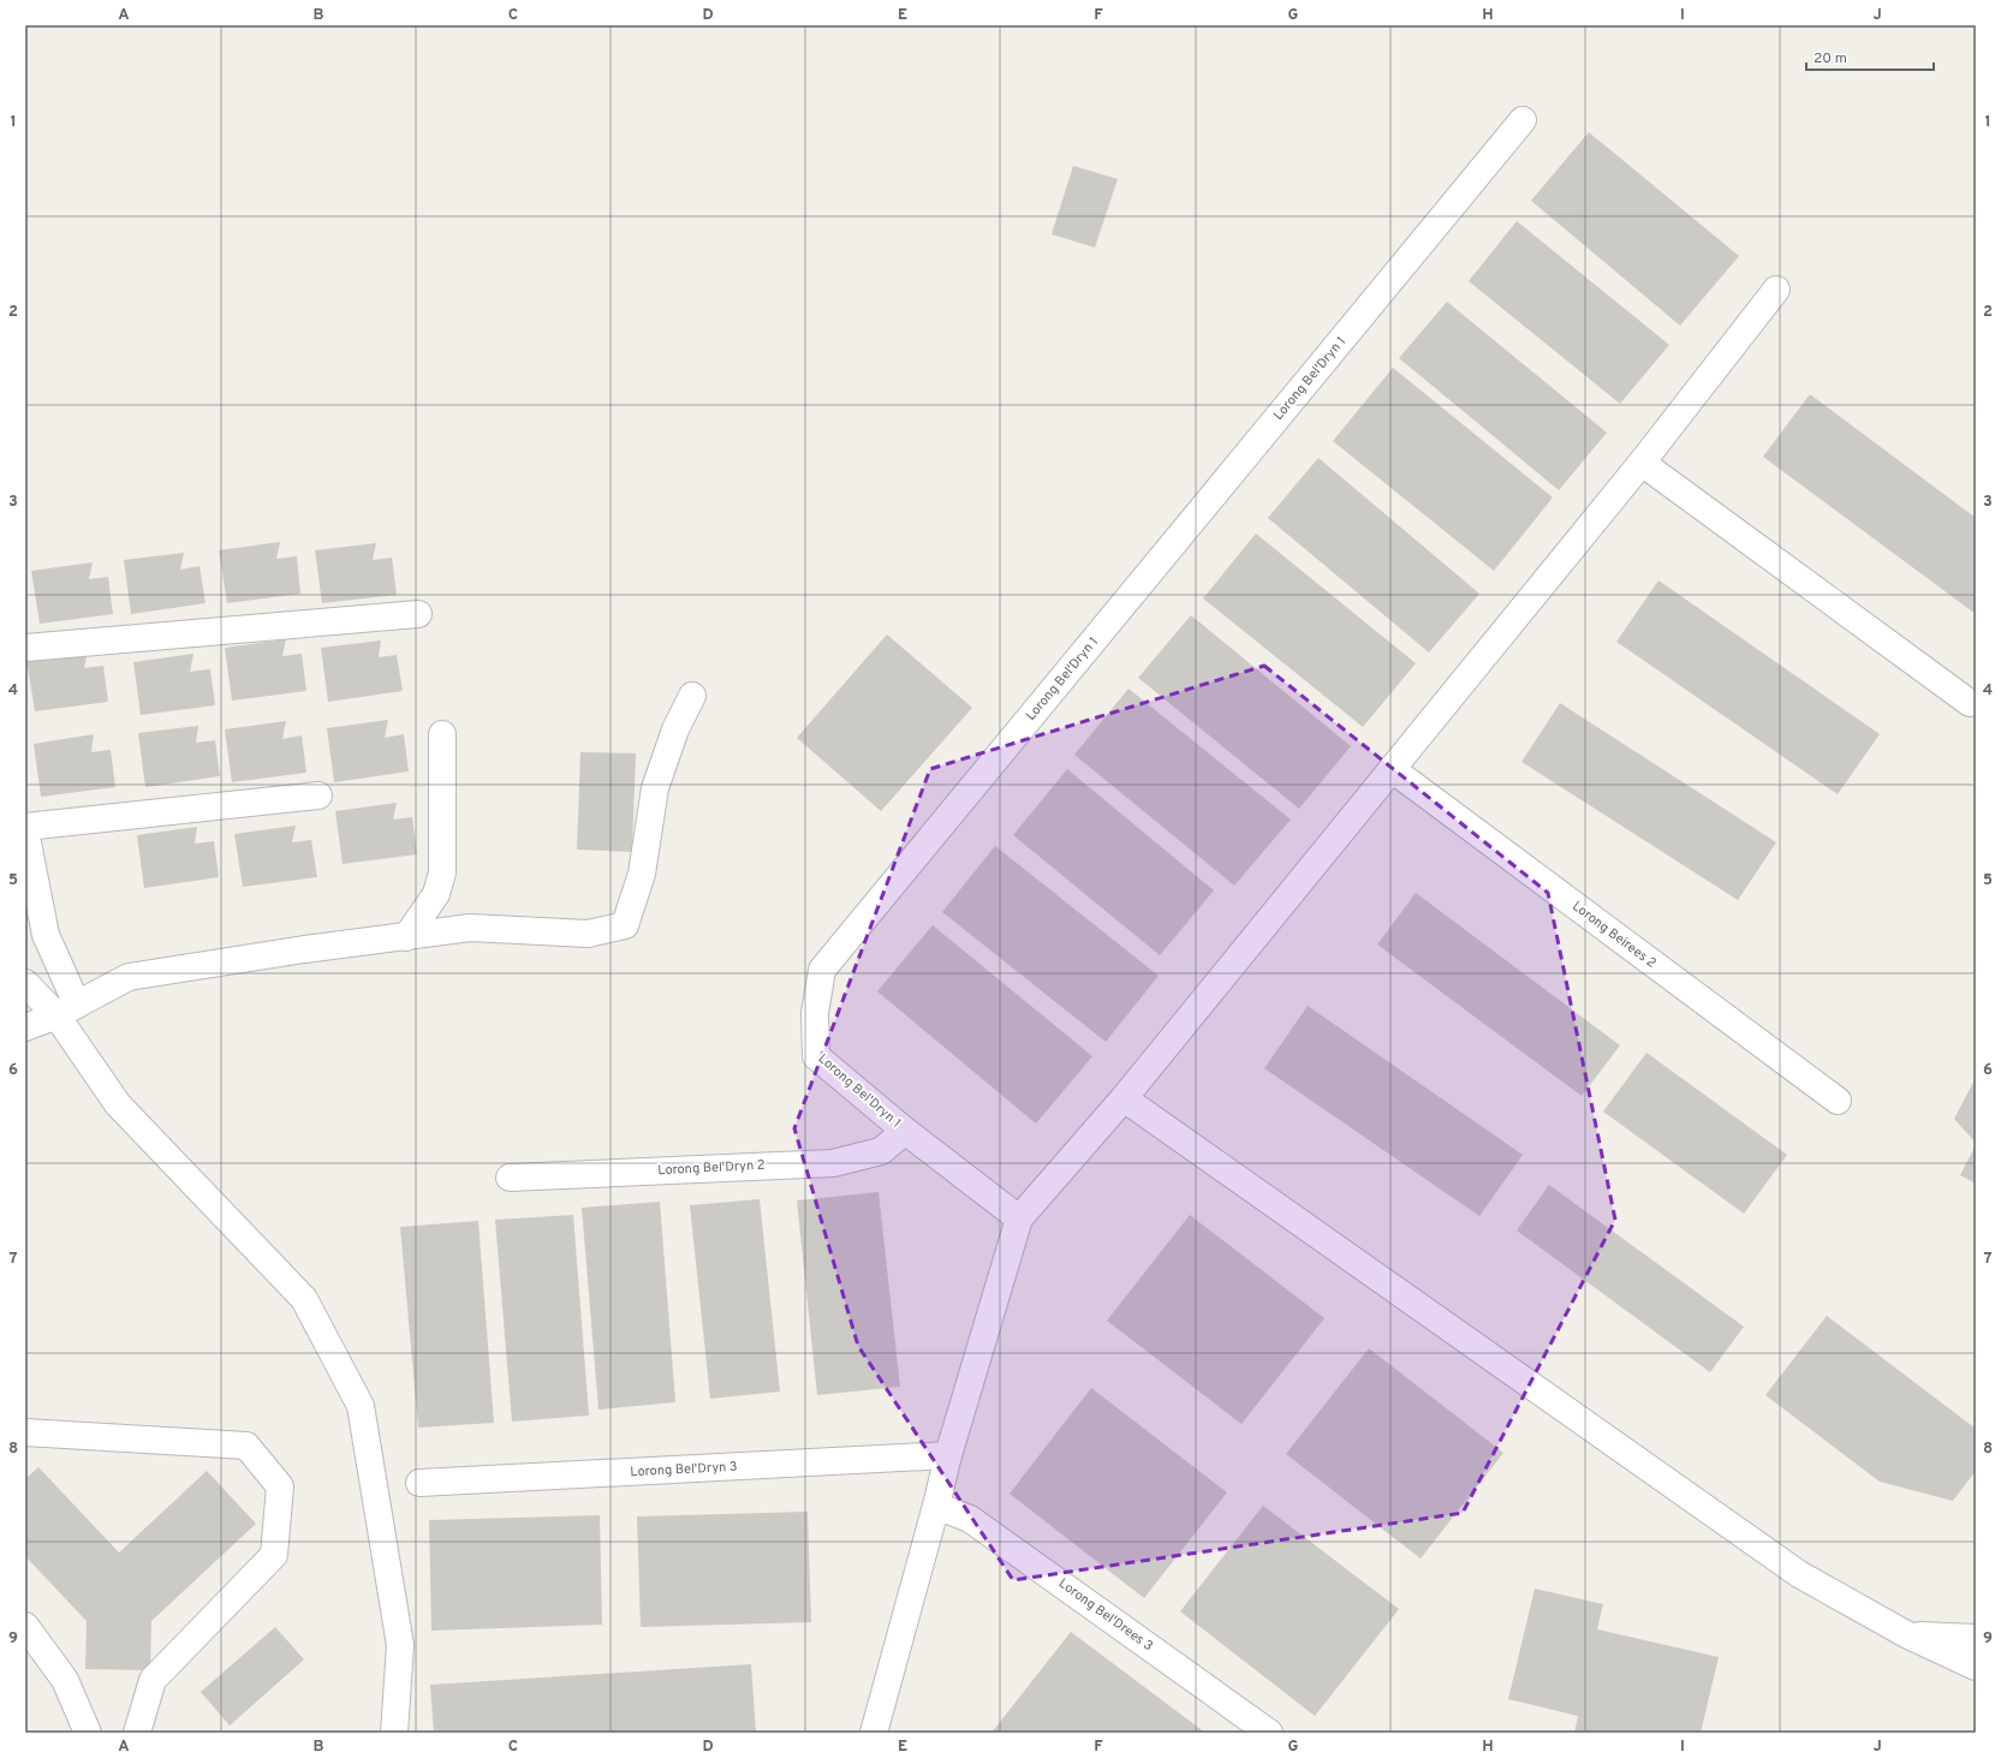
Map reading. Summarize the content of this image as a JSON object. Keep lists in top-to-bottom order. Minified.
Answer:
{"streets":{"street":["Lorong Bel'Dryn 1","Lorong Beirees 2","Lorong Bel'Dryn 2","Lorong Bel'Dryn 3","Lorong Bel'Drees 3"]},"crossings":[["Lorong Bel'Dryn 1","Lorong Bel'Dryn 2"]],"scale_bar":"20 m","grid":{"columns":["A","B","C","D","E","F","G","H","I","J"],"rows":["1","2","3","4","5","6","7","8","9"]}}
